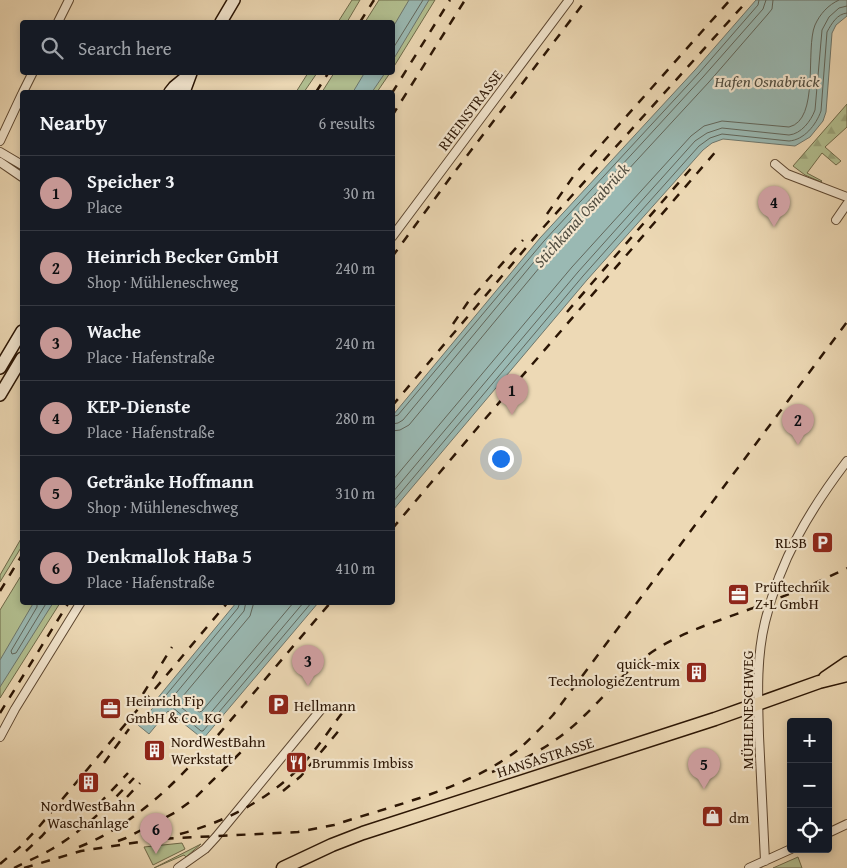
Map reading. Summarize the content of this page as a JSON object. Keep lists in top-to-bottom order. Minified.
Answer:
{"streets":{"main road":["HANSASTRASSE"],"street":["RHEINSTRASSE","MÜHLENESCHWEG"]},"crossings":[["MÜHLENESCHWEG","HANSASTRASSE"]],"water":["Hafen Osnabrück","Stichkanal Osnabrück"],"places":{"parking":["RLSB","Hellmann"],"office":["Prüftechnik Z+L GmbH","Heinrich Fip GmbH & Co. KG"],"building":["quick-mix TechnologieZentrum","NordWestBahn Werkstatt","NordWestBahn Waschanlage"],"restaurant":["Brummis Imbiss"],"shop":["dm"]},"page":{"search":"Search here","heading":["Nearby","6 results"],"list":[{"mark":"1","name":"Speicher 3","note":"Place","value":"30 m"},{"mark":"2","name":"Heinrich Becker GmbH","note":"Shop · Mühleneschweg","value":"240 m"},{"mark":"3","name":"Wache","note":"Place · Hafenstraße","value":"240 m"},{"mark":"4","name":"KEP-Dienste","note":"Place · Hafenstraße","value":"280 m"},{"mark":"5","name":"Getränke Hoffmann","note":"Shop · Mühleneschweg","value":"310 m"},{"mark":"6","name":"Denkmallok HaBa 5","note":"Place · Hafenstraße","value":"410 m"}],"pins":["4","1","2","3","5","6"],"map_buttons":["+","−"]}}
